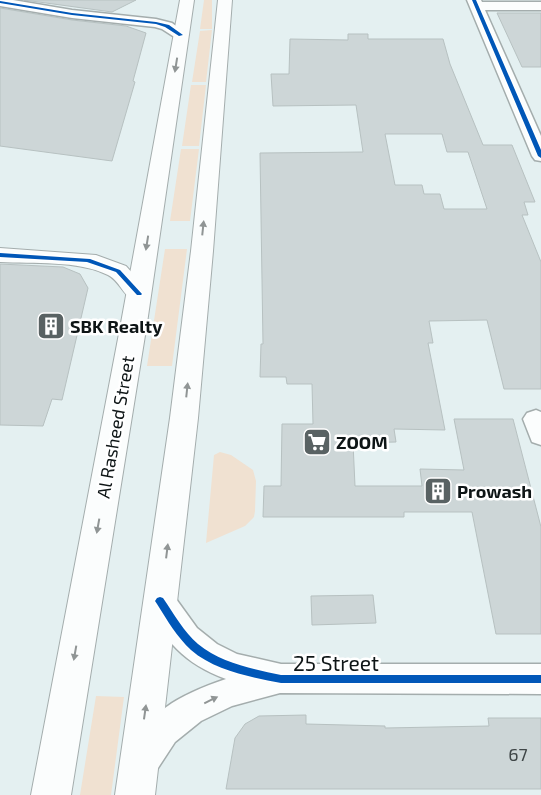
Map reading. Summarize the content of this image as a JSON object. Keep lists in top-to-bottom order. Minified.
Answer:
{"streets":{"main road":["Al Rasheed Street"],"street":["25 Street"]},"places":{"building":["SBK Realty","Prowash"],"supermarket":["ZOOM"]},"house_numbers":["67"]}
